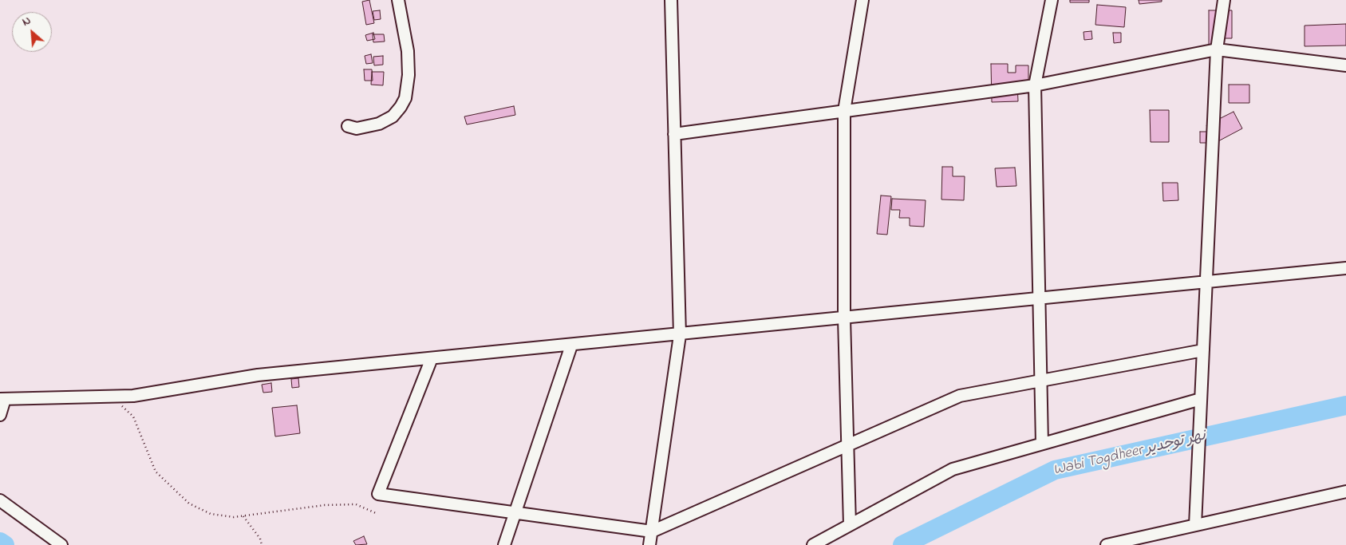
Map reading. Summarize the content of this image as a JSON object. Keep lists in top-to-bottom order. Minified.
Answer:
{"water":["Wabi Togdheer نهر توجدير"],"north":"top left"}
